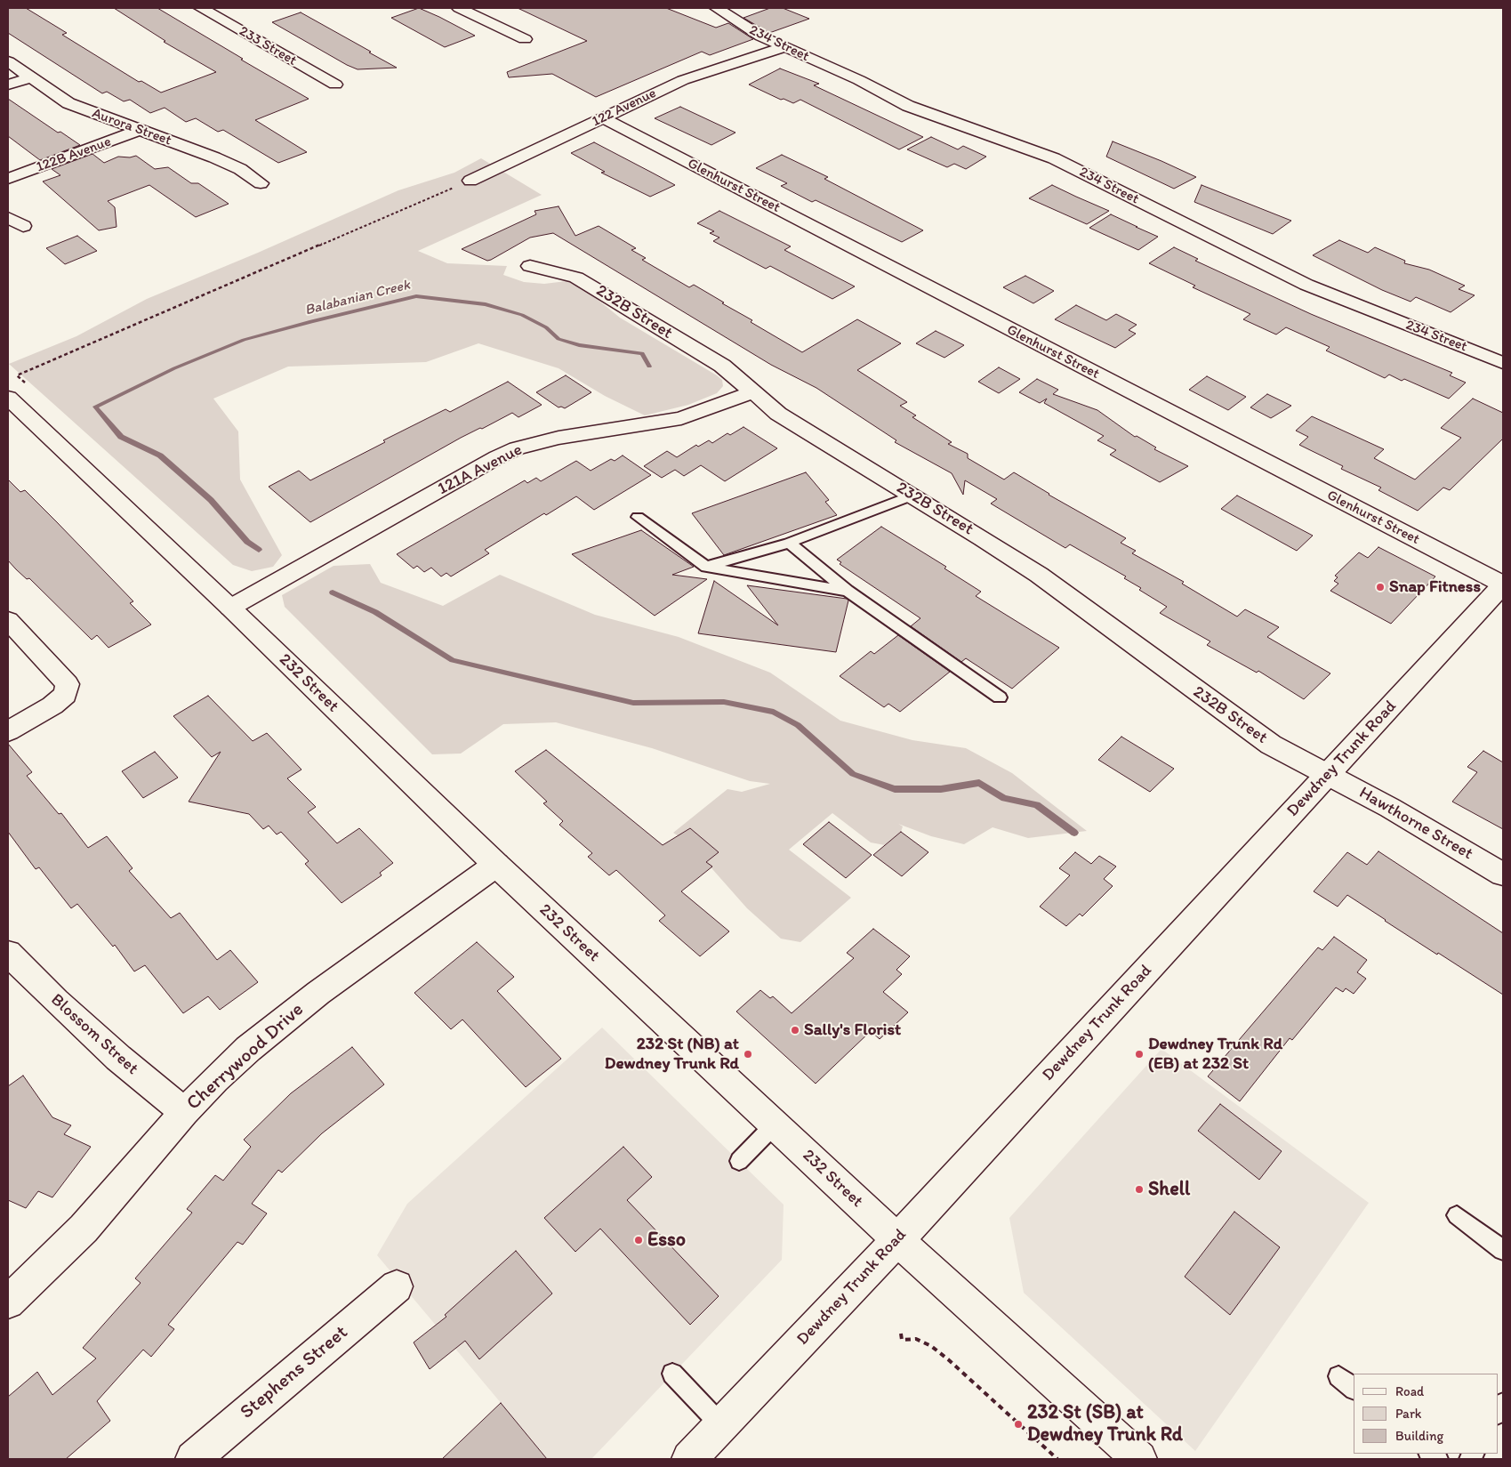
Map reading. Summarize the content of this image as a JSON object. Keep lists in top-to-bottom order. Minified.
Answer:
{"streets":{"street":["234 Street","233 Street","122 Avenue","Aurora Street","122B Avenue","Glenhurst Street","232B Street","121A Avenue","232 Street","Dewdney Trunk Road","Hawthorne Street","Blossom Street","Cherrywood Drive","Stephens Street"]},"crossings":[["234 Street","122 Avenue"],["122 Avenue","Glenhurst Street"],["Aurora Street","122B Avenue"],["Glenhurst Street","Dewdney Trunk Road"],["232B Street","121A Avenue"],["232B Street","Dewdney Trunk Road"],["232B Street","Hawthorne Street"],["121A Avenue","232 Street"],["232 Street","Dewdney Trunk Road"],["232 Street","Cherrywood Drive"],["Dewdney Trunk Road","Hawthorne Street"],["Blossom Street","Cherrywood Drive"]],"water":["Balabanian Creek"],"places":["Snap Fitness","Sally's Florist","232 St (NB) at Dewdney Trunk Rd","Dewdney Trunk Rd (EB) at 232 St","Shell","Esso","232 St (SB) at Dewdney Trunk Rd"],"legend":["Road","Park","Building"]}
